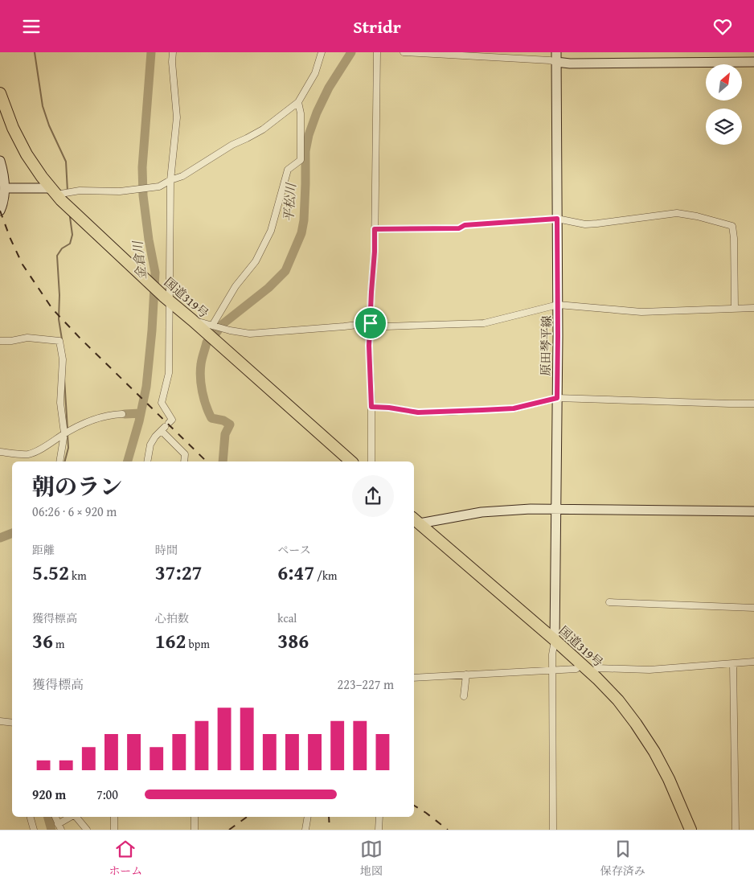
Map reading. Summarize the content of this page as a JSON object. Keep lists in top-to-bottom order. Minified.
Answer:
{"streets":{"highway":["国道319号"],"main road":["原田琴平線"]},"crossings":[["国道319号","原田琴平線"]],"water":["平松川","金倉川"],"north":"top right","page":{"header":"Stridr","heading":["朝のラン","06:26 · 6 × 920 m"],"stats":[["距離","5.52 km"],["時間","37:27"],["ペース","6:47 /km"],["獲得標高","36 m"],["心拍数","162 bpm"],["kcal","386"]],"chart":["獲得標高","223–227 m"],"list":[{"name":"920 m","note":"7:00"}],"tabs":["ホーム","地図","保存済み"]}}
